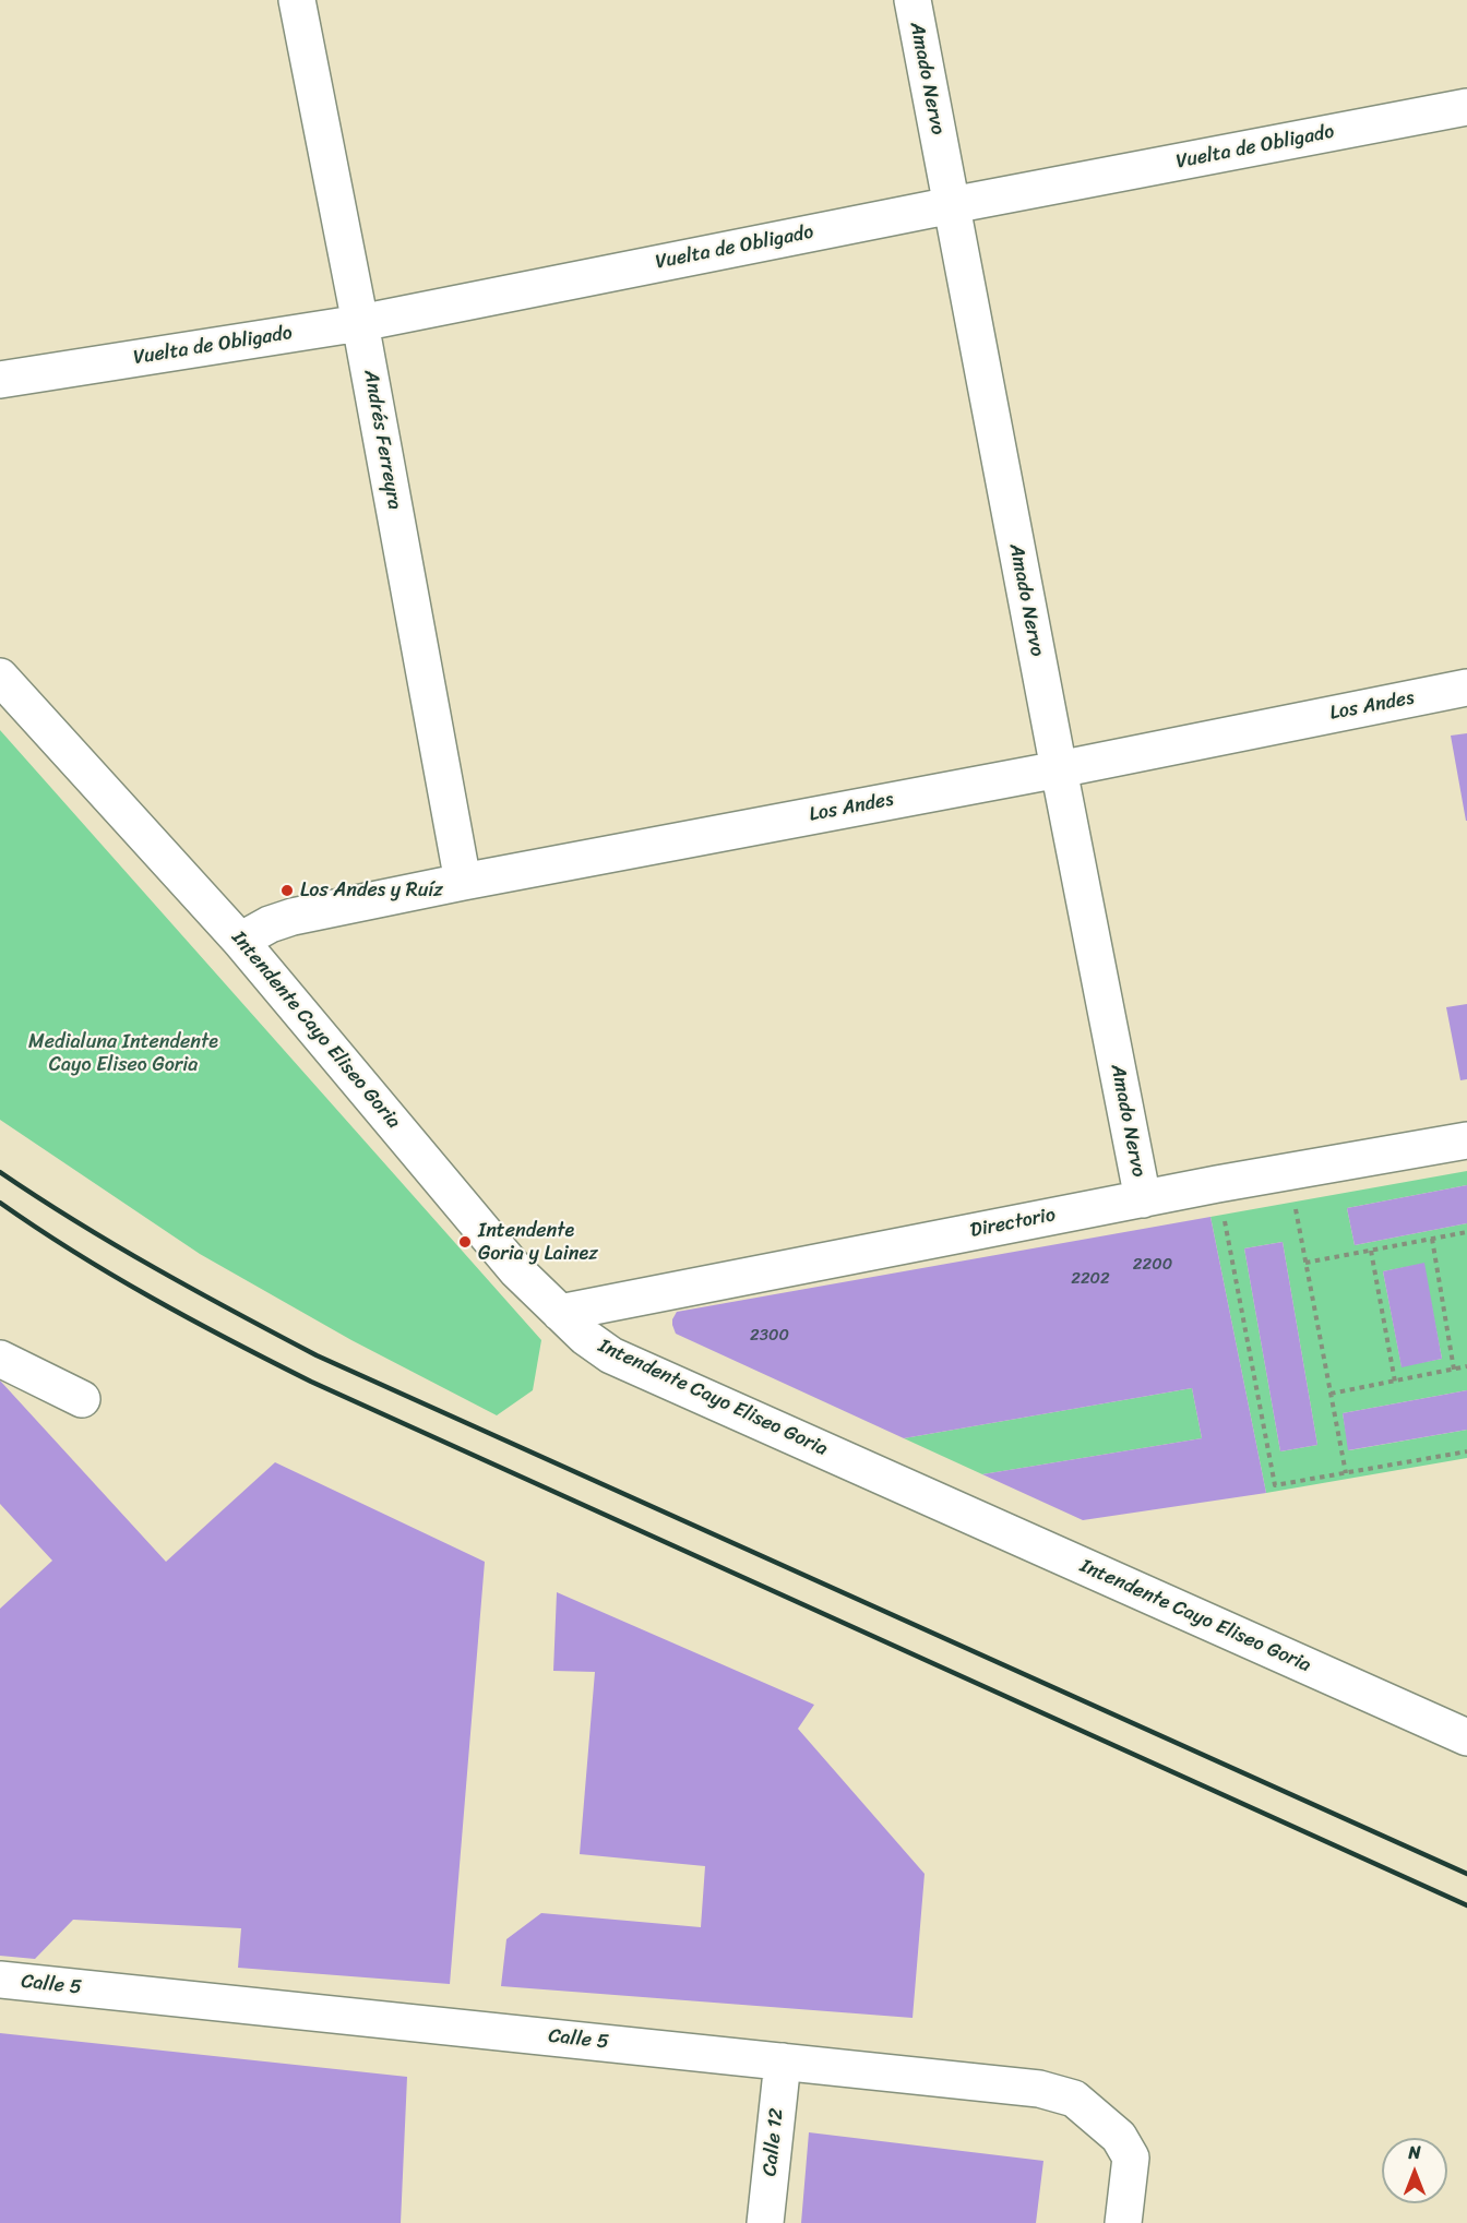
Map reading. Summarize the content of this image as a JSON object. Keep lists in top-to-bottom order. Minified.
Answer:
{"streets":{"street":["Amado Nervo","Vuelta de Obligado","Andrés Ferreyra","Los Andes","Intendente Cayo Eliseo Goria","Directorio","Calle 5","Calle 12"]},"crossings":[["Amado Nervo","Vuelta de Obligado"],["Amado Nervo","Los Andes"],["Amado Nervo","Directorio"],["Vuelta de Obligado","Andrés Ferreyra"],["Andrés Ferreyra","Los Andes"],["Los Andes","Intendente Cayo Eliseo Goria"],["Intendente Cayo Eliseo Goria","Directorio"],["Calle 5","Calle 12"]],"parks":["Medialuna Intendente Cayo Eliseo Goria"],"places":["Los Andes y Ruíz","Intendente Goria y Lainez"],"house_numbers":["2200","2202","2300"],"north":"top"}
